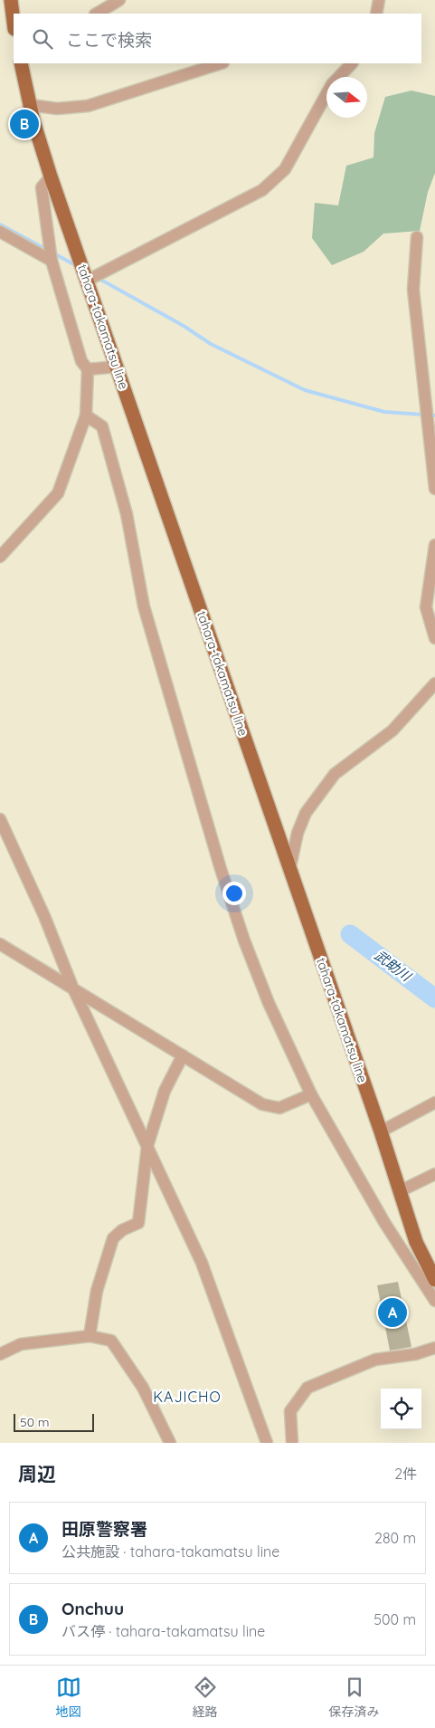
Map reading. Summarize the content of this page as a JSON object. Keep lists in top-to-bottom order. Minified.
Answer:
{"streets":{"main road":["tahara-takamatsu line"]},"districts":["KAJICHO"],"water":["武助川"],"scale_bar":"50 m","north":"right","page":{"search":"ここで検索","pins":["B","A"],"scale":"50 m","heading":["周辺","2件"],"list":[{"mark":"A","name":"田原警察署","note":"公共施設 · tahara-takamatsu line","value":"280 m"},{"mark":"B","name":"Onchuu","note":"バス停 · tahara-takamatsu line","value":"500 m"}],"nav":["地図","経路","保存済み"]}}
